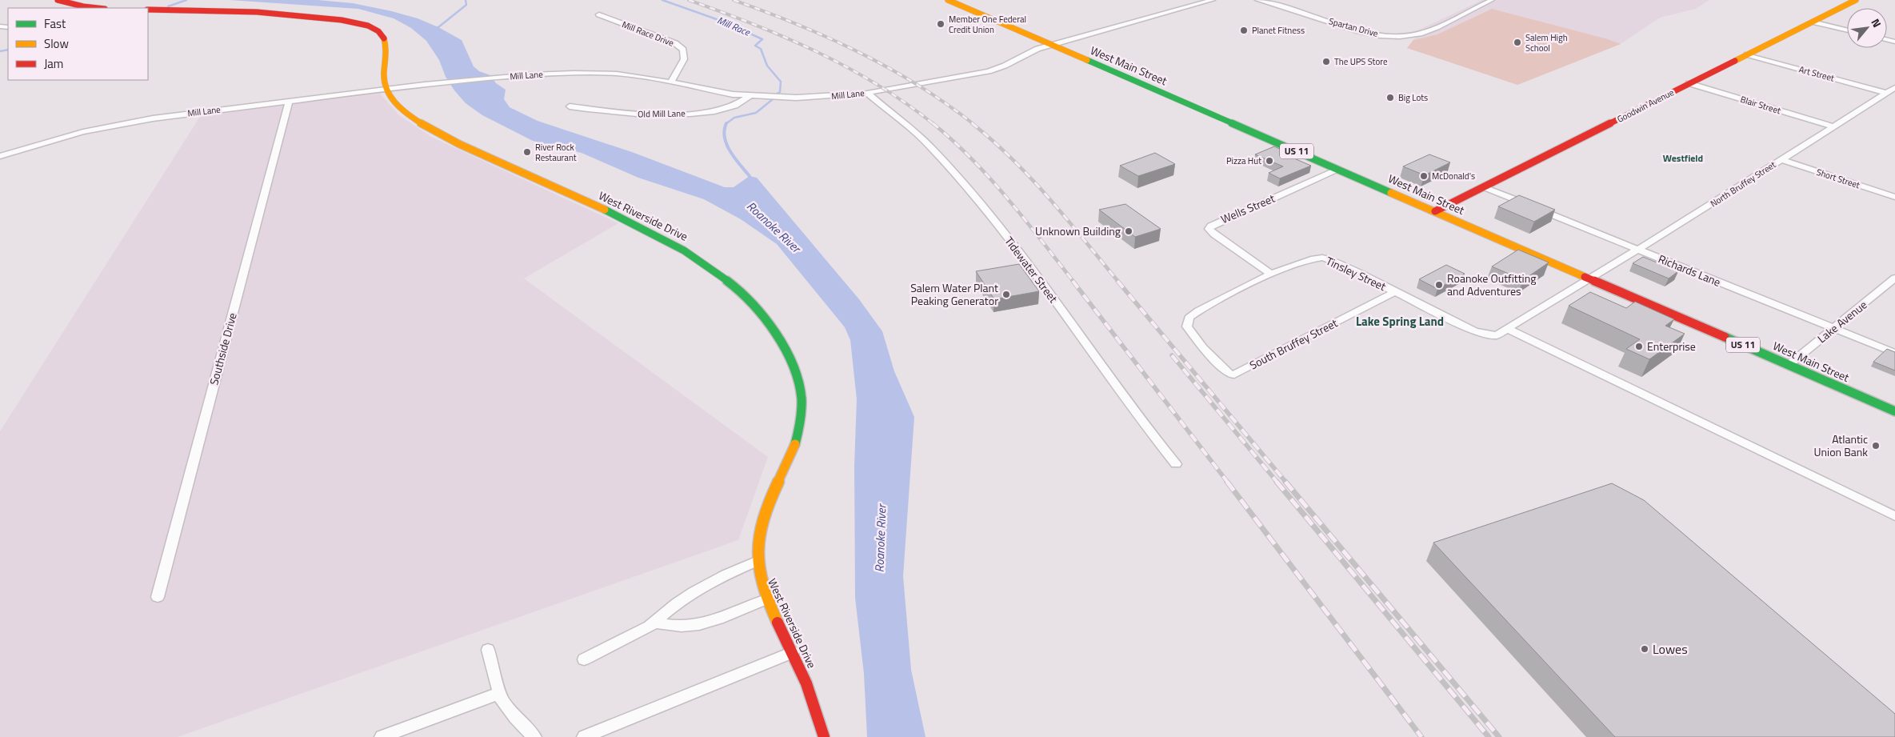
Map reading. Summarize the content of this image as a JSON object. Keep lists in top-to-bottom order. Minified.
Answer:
{"streets":{"street":["Spartan Drive","Mill Race Drive","West Main Street","Art Street","Mill Lane","Blair Street","Goodwin Avenue","Old Mill Lane","US 11","Short Street","North Bruffey Street","Wells Street","West Riverside Drive","Tidewater Street","Richards Lane","Tinsley Street","Lake Avenue","South Bruffey Street","Southside Drive"]},"crossings":[["Mill Race Drive","Mill Lane"],["West Main Street","Mill Lane"],["West Main Street","Goodwin Avenue"],["West Main Street","North Bruffey Street"],["West Main Street","Wells Street"],["West Main Street","Lake Avenue"],["Art Street","Goodwin Avenue"],["Art Street","North Bruffey Street"],["Mill Lane","Old Mill Lane"],["Mill Lane","West Riverside Drive"],["Mill Lane","Tidewater Street"],["Mill Lane","Southside Drive"],["Blair Street","Goodwin Avenue"],["Blair Street","North Bruffey Street"],["Goodwin Avenue","Richards Lane"],["Short Street","North Bruffey Street"],["North Bruffey Street","Richards Lane"],["Wells Street","Tinsley Street"],["Wells Street","South Bruffey Street"],["Richards Lane","Lake Avenue"],["Tinsley Street","South Bruffey Street"]],"districts":["Westfield","Lake Spring Land"],"water":["Mill Race","Roanoke River"],"places":["Member One Federal Credit Union","Planet Fitness","Salem High School","The UPS Store","Big Lots","River Rock Restaurant","Pizza Hut","McDonald's","Unknown Building","Roanoke Outfitting and Adventures","Salem Water Plant Peaking Generator","Enterprise","Atlantic Union Bank","Lowes"],"legend":["Fast","Slow","Jam"],"north":"top right"}
